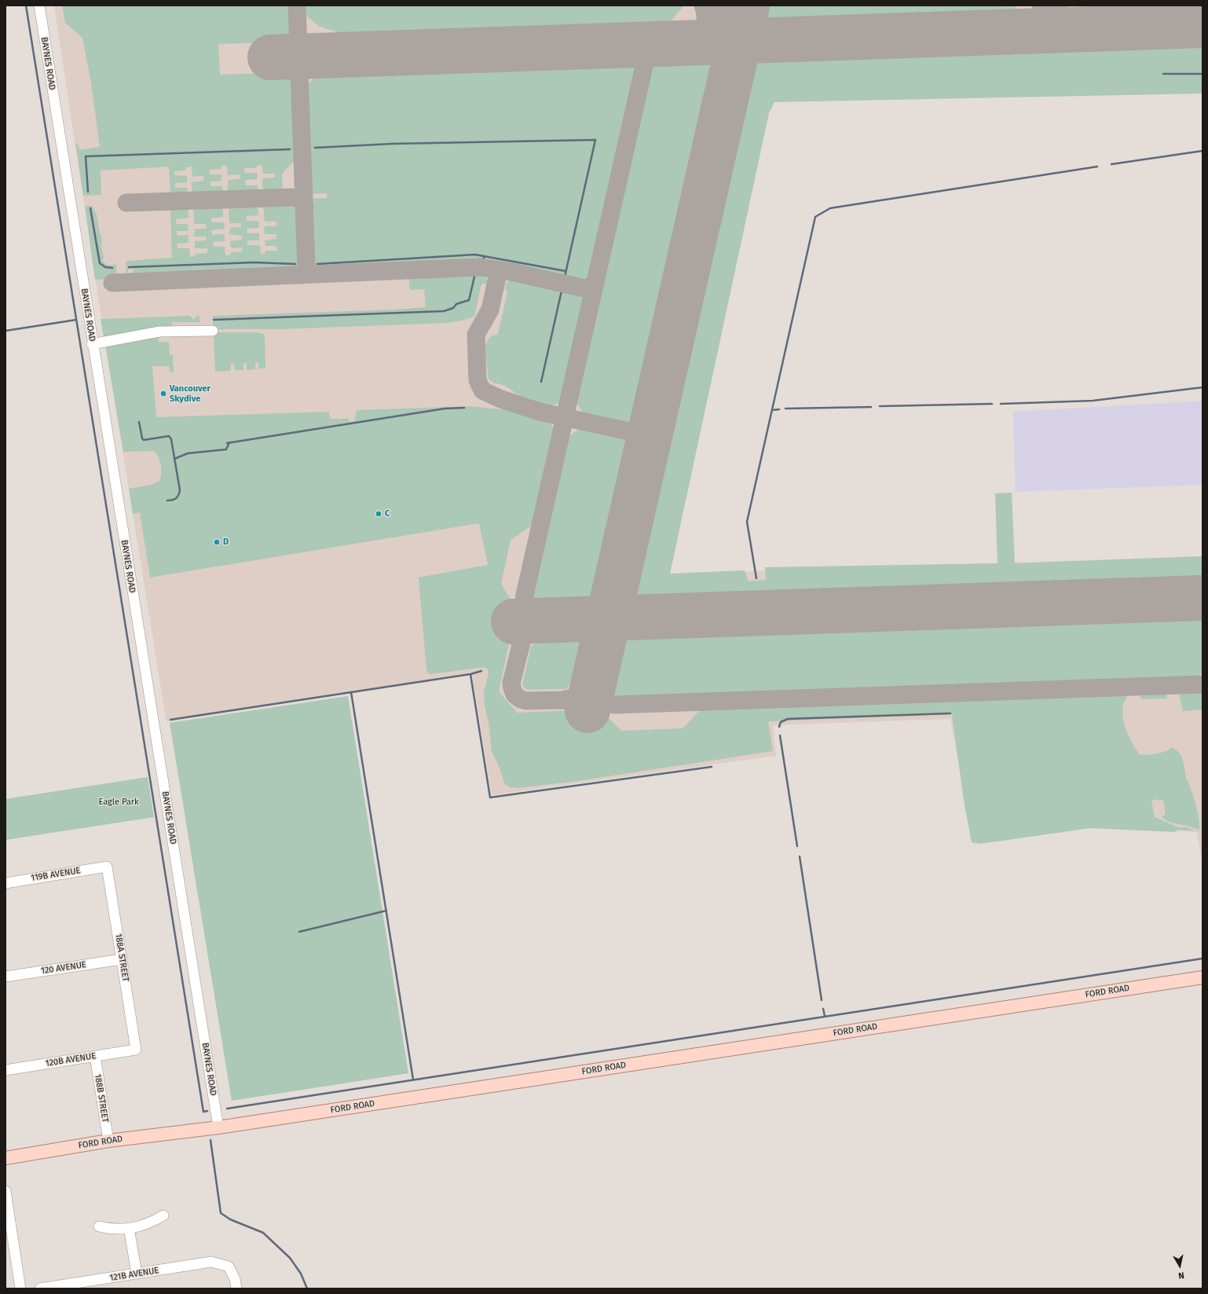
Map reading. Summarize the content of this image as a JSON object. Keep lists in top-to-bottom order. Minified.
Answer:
{"streets":{"main road":["FORD ROAD"],"street":["BAYNES ROAD","119B AVENUE","188A STREET","120 AVENUE","120B AVENUE","188B STREET","121B AVENUE"]},"crossings":[["BAYNES ROAD","FORD ROAD"],["119B AVENUE","188A STREET"],["188A STREET","120 AVENUE"],["188A STREET","120B AVENUE"],["FORD ROAD","188B STREET"],["120B AVENUE","188B STREET"]],"parks":["Eagle Park"],"places":["Vancouver Skydive","C","D"],"north":"bottom"}
